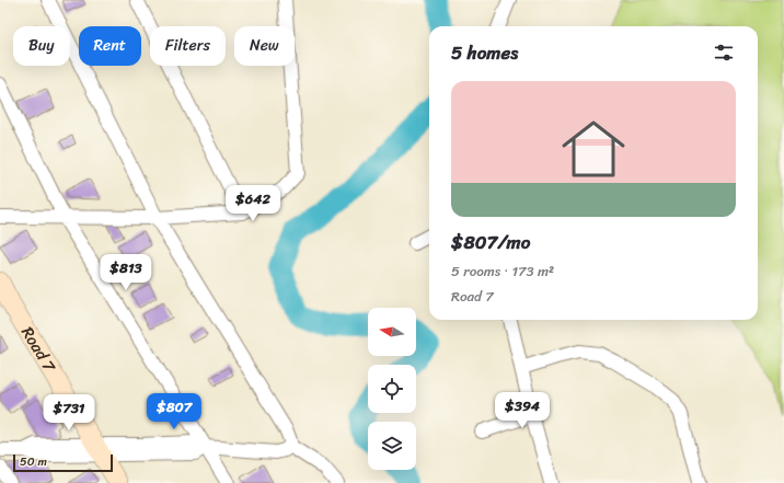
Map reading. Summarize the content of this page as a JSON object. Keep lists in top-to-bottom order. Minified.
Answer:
{"streets":{"street":["Road 7"]},"scale_bar":"50 m","north":"left","page":{"chip":["Buy","Rent","Filters","New"],"heading":"5 homes","list":[{"name":"$807/mo","note":"5 rooms · 173 m² · Road 7"}],"price":["$642","$813","$394","$807","$731"],"scale":"50 m"}}
